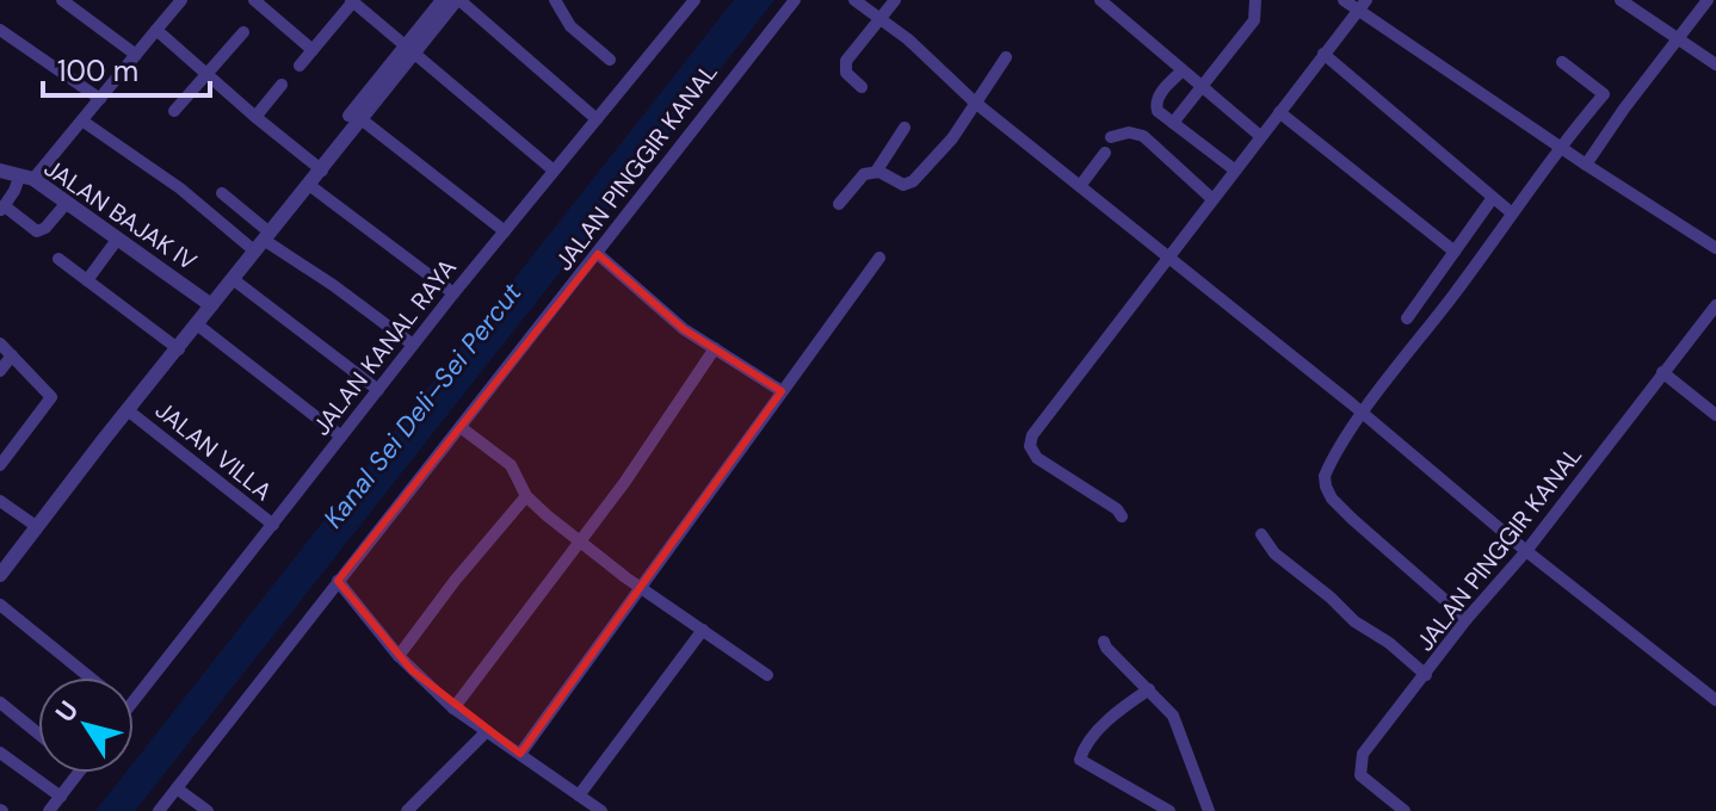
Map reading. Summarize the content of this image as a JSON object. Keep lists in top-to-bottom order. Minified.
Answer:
{"streets":{"street":["JALAN PINGGIR KANAL","JALAN BAJAK IV","JALAN KANAL RAYA","JALAN VILLA"]},"crossings":[["JALAN KANAL RAYA","JALAN VILLA"]],"water":["Kanal Sei Deli–Sei Percut"],"scale_bar":"100 m","north":"top left"}
